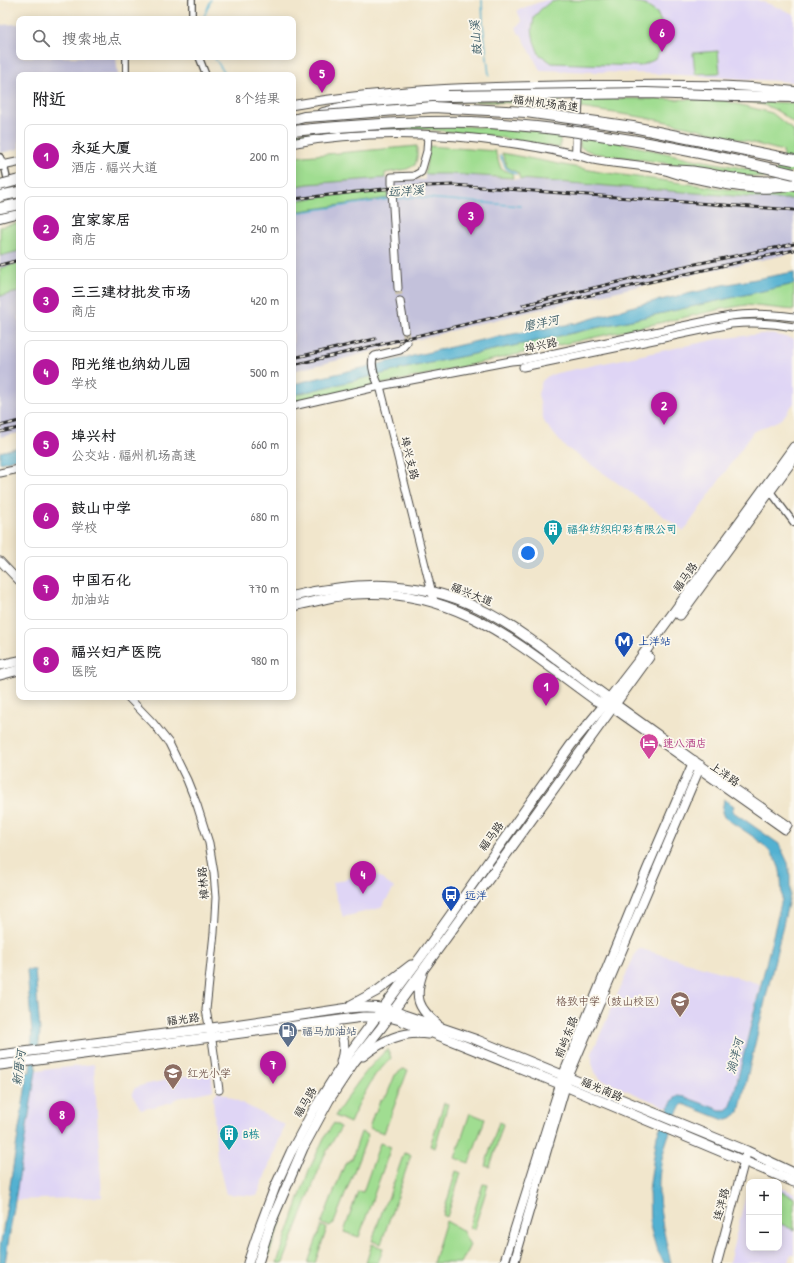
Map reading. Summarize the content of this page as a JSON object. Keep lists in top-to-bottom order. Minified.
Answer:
{"streets":{"highway":["福州机场高速"],"main road":["福马路","福兴大道","福光路","前屿东路","福光南路","连洋路"],"street":["埠兴路","埠兴支路","上洋路","樟林路"]},"crossings":[["埠兴路","埠兴支路"],["埠兴支路","福兴大道"],["福马路","福兴大道"],["福马路","上洋路"],["福马路","福光路"],["福马路","福光南路"],["福兴大道","上洋路"],["上洋路","前屿东路"],["樟林路","福光路"],["福光路","福光南路"],["前屿东路","福光南路"],["福光南路","连洋路"]],"water":["鼓山溪","远洋溪","磨洋河","淌洋河","新厝河"],"places":{"building":["福华纺织印彩有限公司","B栋"],"metro station":["上洋站"],"hotel":["速八酒店"],"bus stop":["远洋"],"school or university":["格致中学（鼓山校区）","红光小学"],"fuel station":["福马加油站"]},"page":{"search":"搜索地点","pins":["6","5","3","2","1","4","7","8"],"heading":["附近","8个结果"],"list":[{"mark":"1","name":"永延大厦","note":"酒店 · 福兴大道","value":"200 m"},{"mark":"2","name":"宜家家居","note":"商店","value":"240 m"},{"mark":"3","name":"三三建材批发市场","note":"商店","value":"420 m"},{"mark":"4","name":"阳光维也纳幼儿园","note":"学校","value":"500 m"},{"mark":"5","name":"埠兴村","note":"公交站 · 福州机场高速","value":"660 m"},{"mark":"6","name":"鼓山中学","note":"学校","value":"680 m"},{"mark":"7","name":"中国石化","note":"加油站","value":"770 m"},{"mark":"8","name":"福兴妇产医院","note":"医院","value":"980 m"}],"map_buttons":["+","−"]}}
